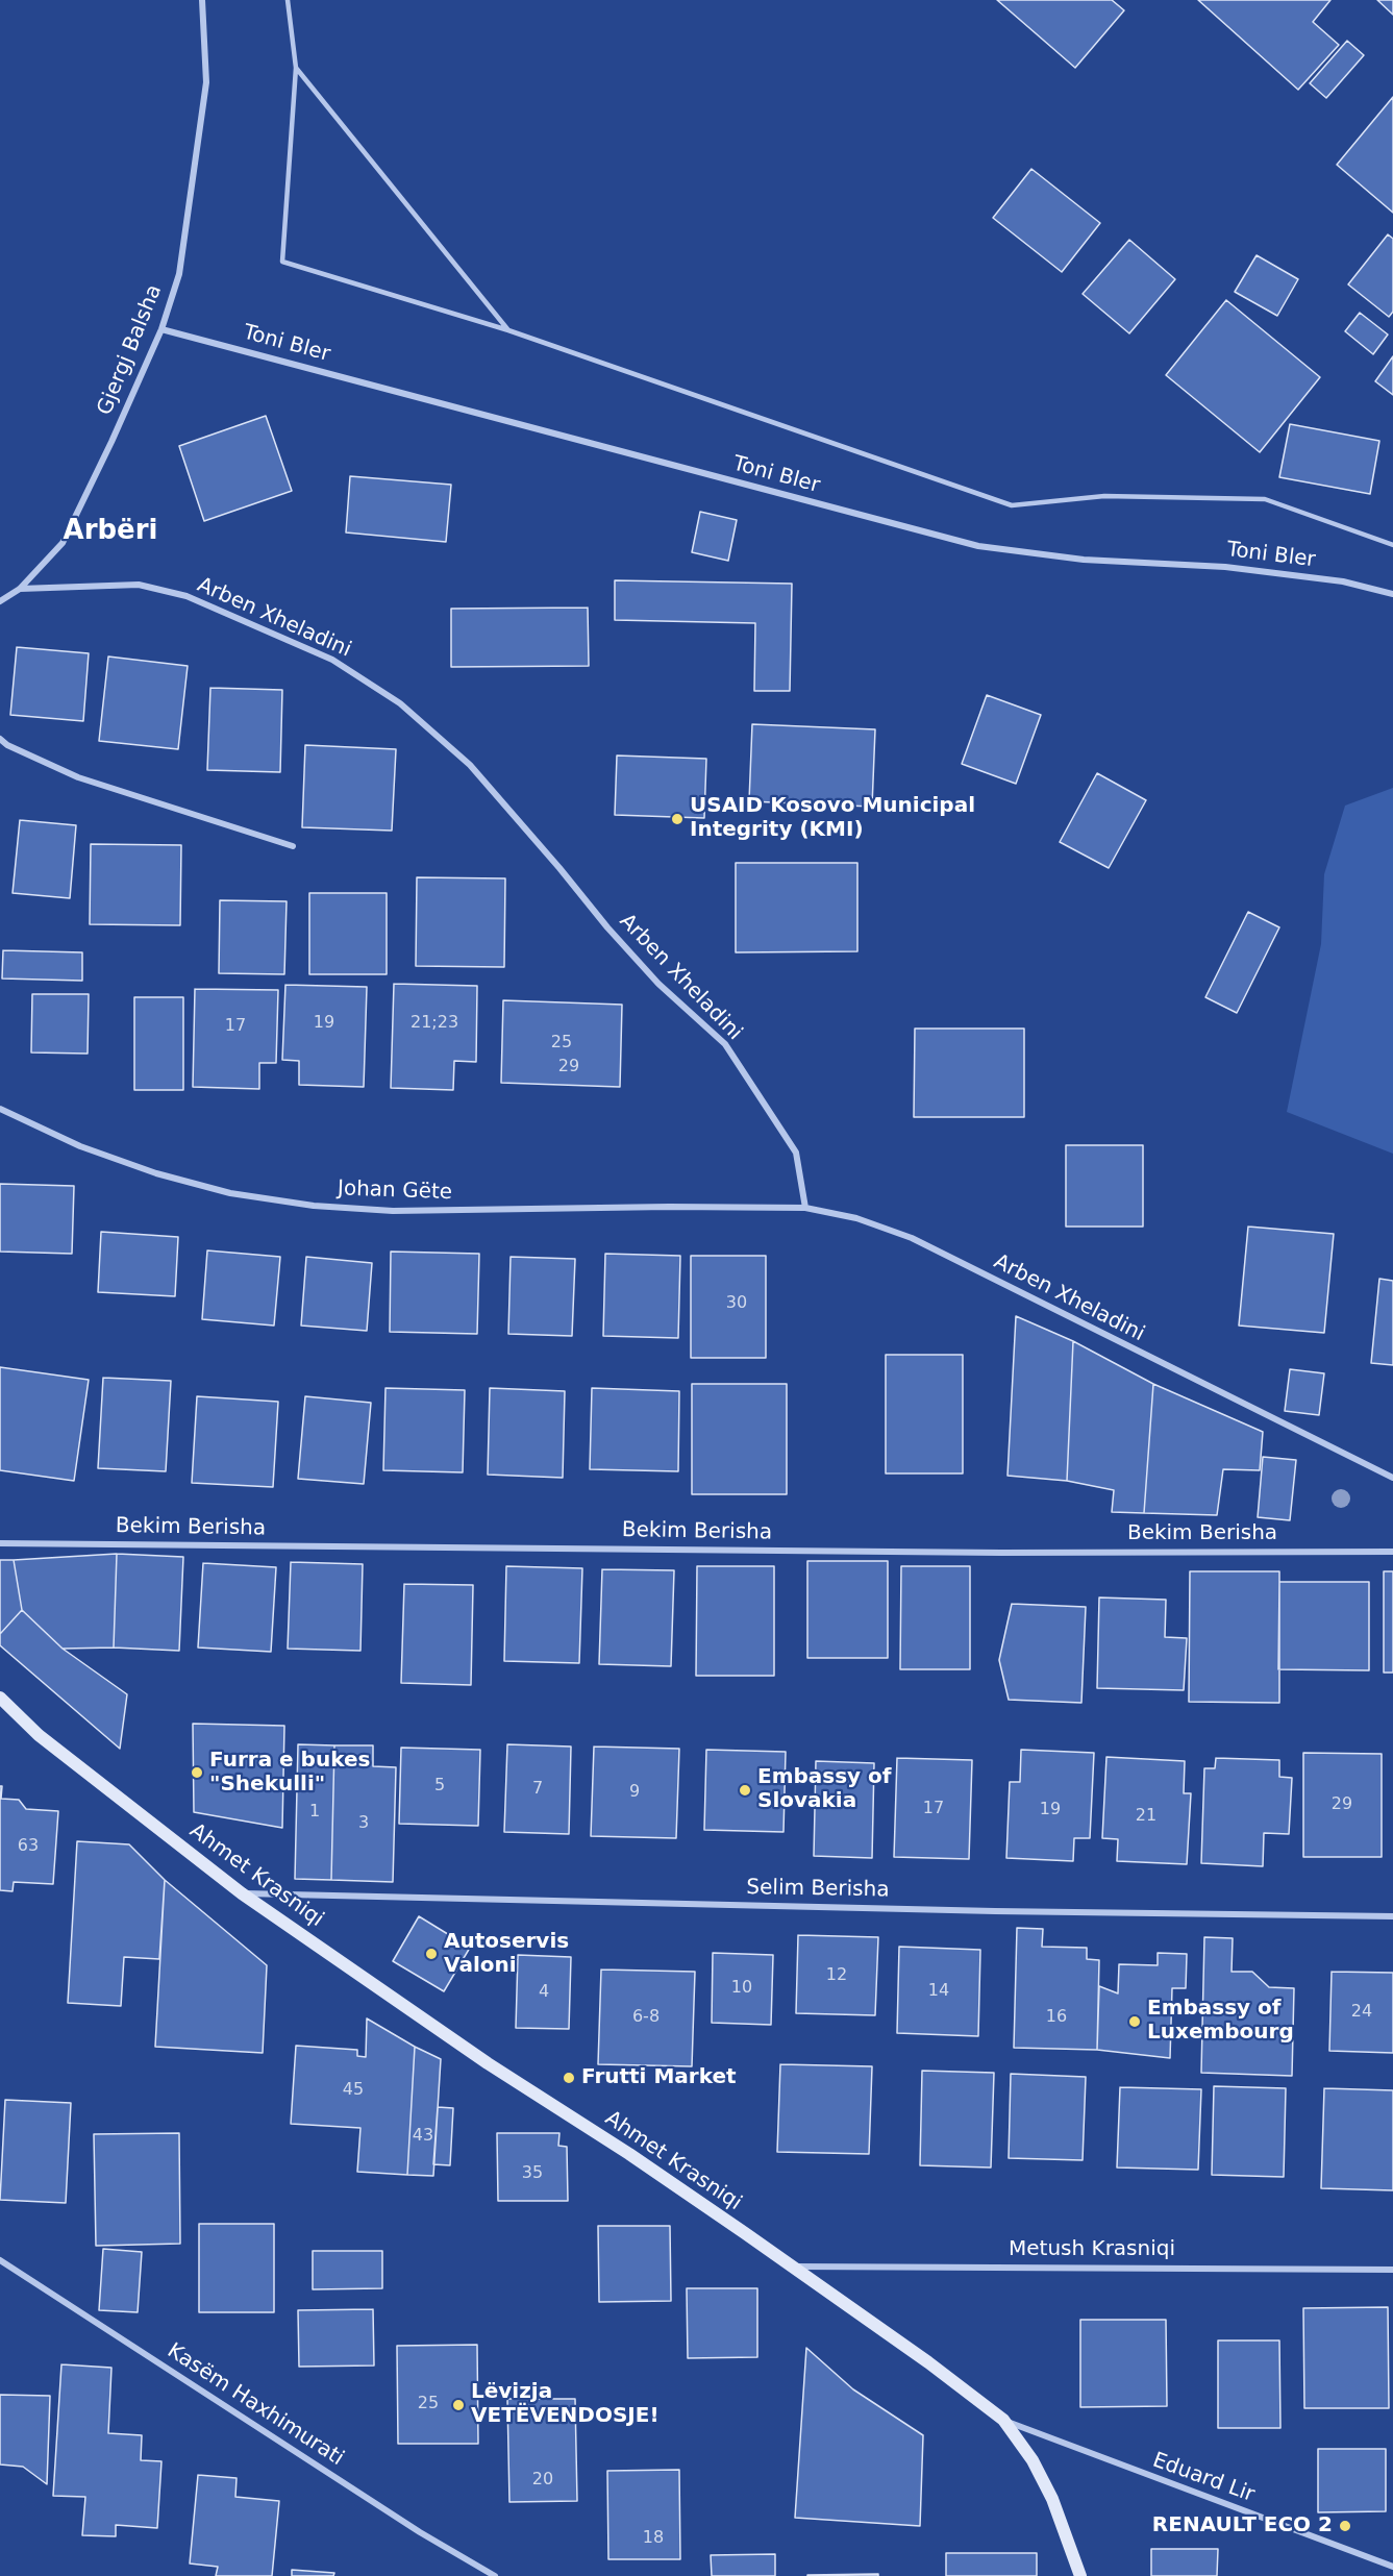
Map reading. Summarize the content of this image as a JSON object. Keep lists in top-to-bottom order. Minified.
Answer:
{"streets":{"main road":["Ahmet Krasniqi"],"street":["Toni Bler","Gjergj Balsha","Arben Xheladini","Johan Gëte","Bekim Berisha","Selim Berisha","Metush Krasniqi","Kasëm Haxhimurati","Eduard Lir"]},"crossings":[["Toni Bler","Gjergj Balsha"],["Gjergj Balsha","Arben Xheladini"],["Arben Xheladini","Johan Gëte"],["Ahmet Krasniqi","Selim Berisha"],["Ahmet Krasniqi","Metush Krasniqi"],["Ahmet Krasniqi","Eduard Lir"]],"districts":["Arbëri"],"places":["USAID Kosovo Municipal Integrity (KMI)","Furra e bukes \"Shekulli\"","Embassy of Slovakia","Autoservis Valoni","Embassy of Luxembourg","Frutti Market","Lëvizja VETËVENDOSJE!","RENAULT ECO 2"],"house_numbers":["19","21;23","17","25","29","30","5","7","9","29","17","19","1","21","3","63","12","10","14","4","24","6-8","16","45","43","35","25","20","18"]}
